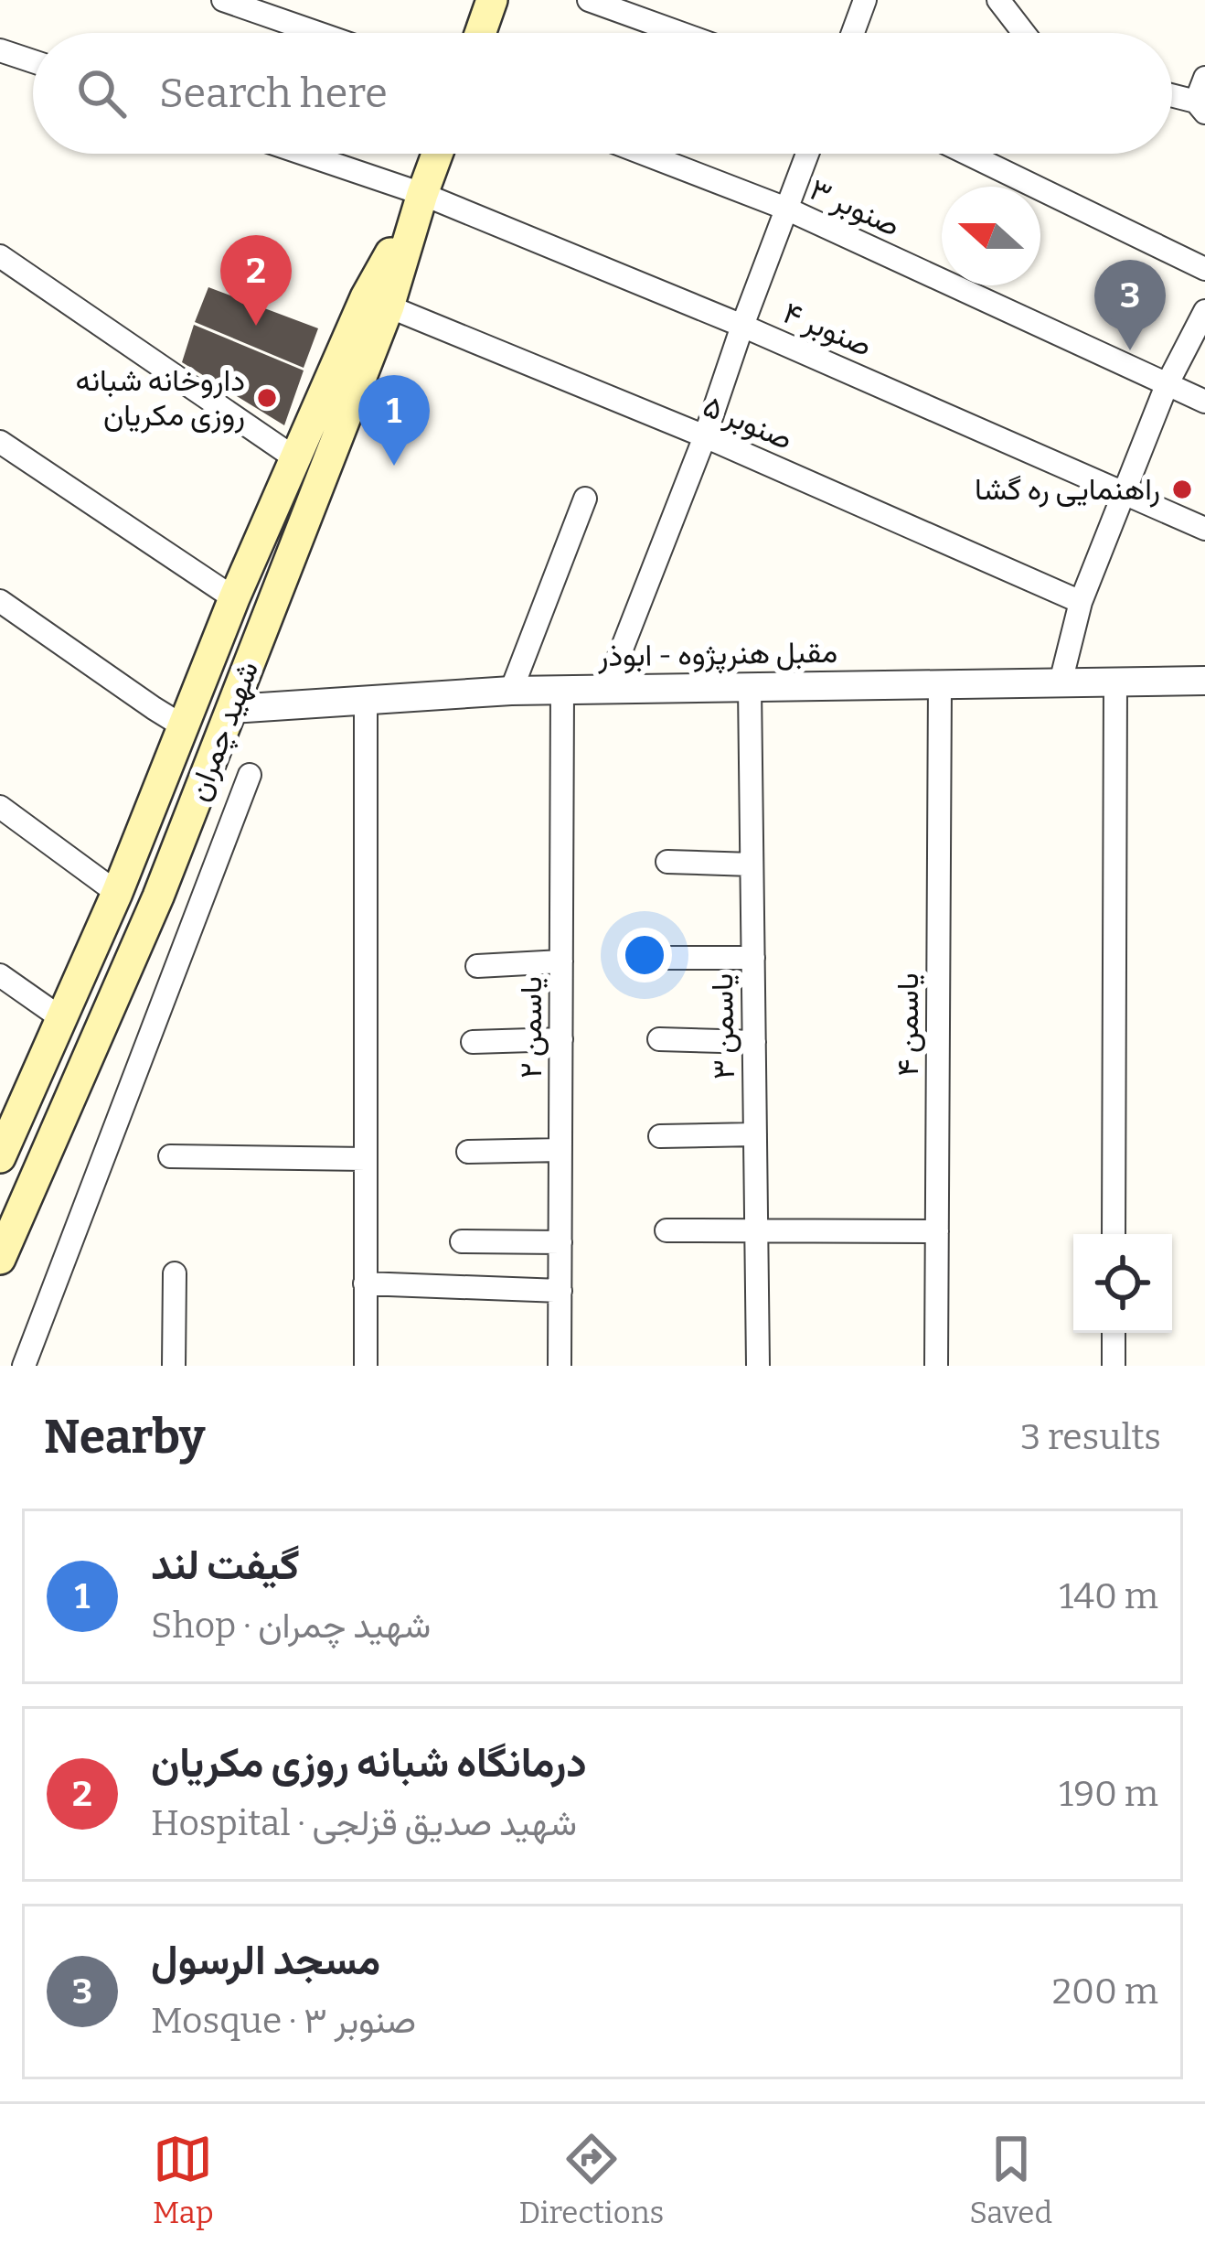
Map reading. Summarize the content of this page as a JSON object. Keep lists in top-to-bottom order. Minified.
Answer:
{"streets":{"main road":["شهید چمران"],"street":["صنوبر ۳","صنوبر ۴","صنوبر ۵","مقبل هنرپژوه - ابوذر","یاسمن ۴","یاسمن ۳","یاسمن ۲"]},"crossings":[["صنوبر ۴","شهید چمران"],["صنوبر ۵","شهید چمران"],["مقبل هنرپژوه - ابوذر","شهید چمران"],["مقبل هنرپژوه - ابوذر","یاسمن ۴"],["مقبل هنرپژوه - ابوذر","یاسمن ۳"],["مقبل هنرپژوه - ابوذر","یاسمن ۲"]],"places":["داروخانه شبانه روزی مکریان","راهنمایی ره گشا"],"north":"left","page":{"search":"Search here","pins":["2","3","1"],"heading":["Nearby","3 results"],"list":[{"mark":"1","name":"گیفت لند","note":"Shop · شهید چمران","value":"140 m"},{"mark":"2","name":"درمانگاه شبانه روزی مکریان","note":"Hospital · شهید صدیق قزلجی","value":"190 m"},{"mark":"3","name":"مسجد الرسول","note":"Mosque · صنوبر ۳","value":"200 m"}],"nav":["Map","Directions","Saved"]}}
